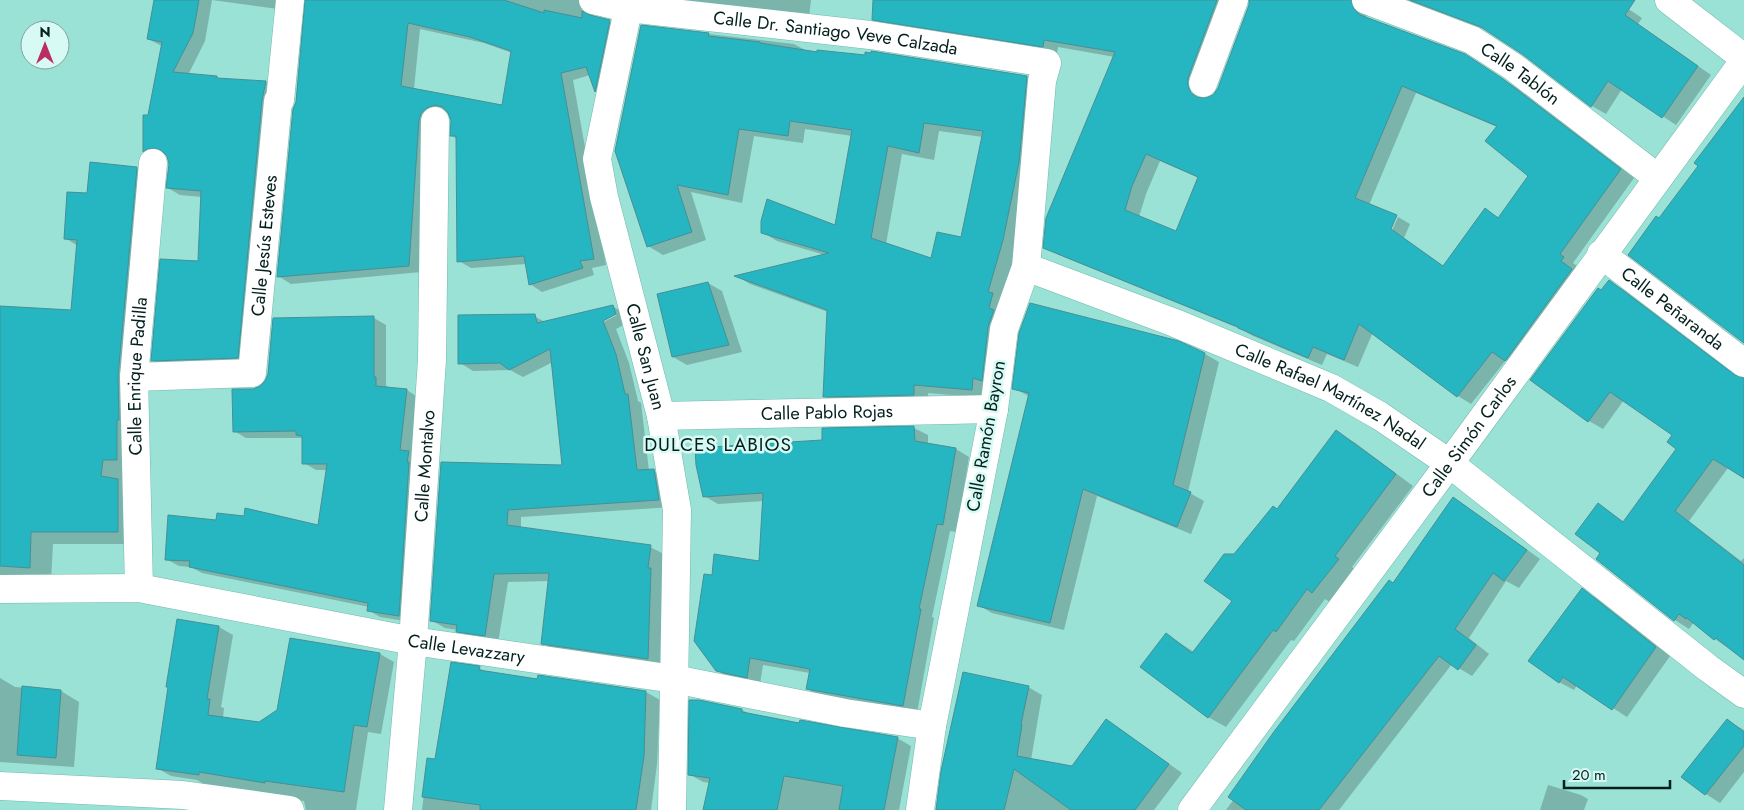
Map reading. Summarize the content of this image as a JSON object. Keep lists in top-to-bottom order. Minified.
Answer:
{"streets":{"street":["Calle Dr. Santiago Veve Calzada","Calle Tablón","Calle Jesús Esteves","Calle Peñaranda","Calle San Juan","Calle Enrique Padilla","Calle Rafael Martínez Nadal","Calle Pablo Rojas","Calle Ramón Bayron","Calle Simón Carlos","Calle Montalvo","Calle Levazzary"]},"crossings":[["Calle Dr. Santiago Veve Calzada","Calle San Juan"],["Calle Dr. Santiago Veve Calzada","Calle Ramón Bayron"],["Calle Tablón","Calle Simón Carlos"],["Calle Jesús Esteves","Calle Enrique Padilla"],["Calle Peñaranda","Calle Simón Carlos"],["Calle San Juan","Calle Pablo Rojas"],["Calle San Juan","Calle Levazzary"],["Calle Enrique Padilla","Calle Levazzary"],["Calle Rafael Martínez Nadal","Calle Ramón Bayron"],["Calle Rafael Martínez Nadal","Calle Simón Carlos"],["Calle Pablo Rojas","Calle Ramón Bayron"],["Calle Ramón Bayron","Calle Levazzary"],["Calle Montalvo","Calle Levazzary"]],"districts":["DULCES LABIOS"],"scale_bar":"20 m","north":"top"}
